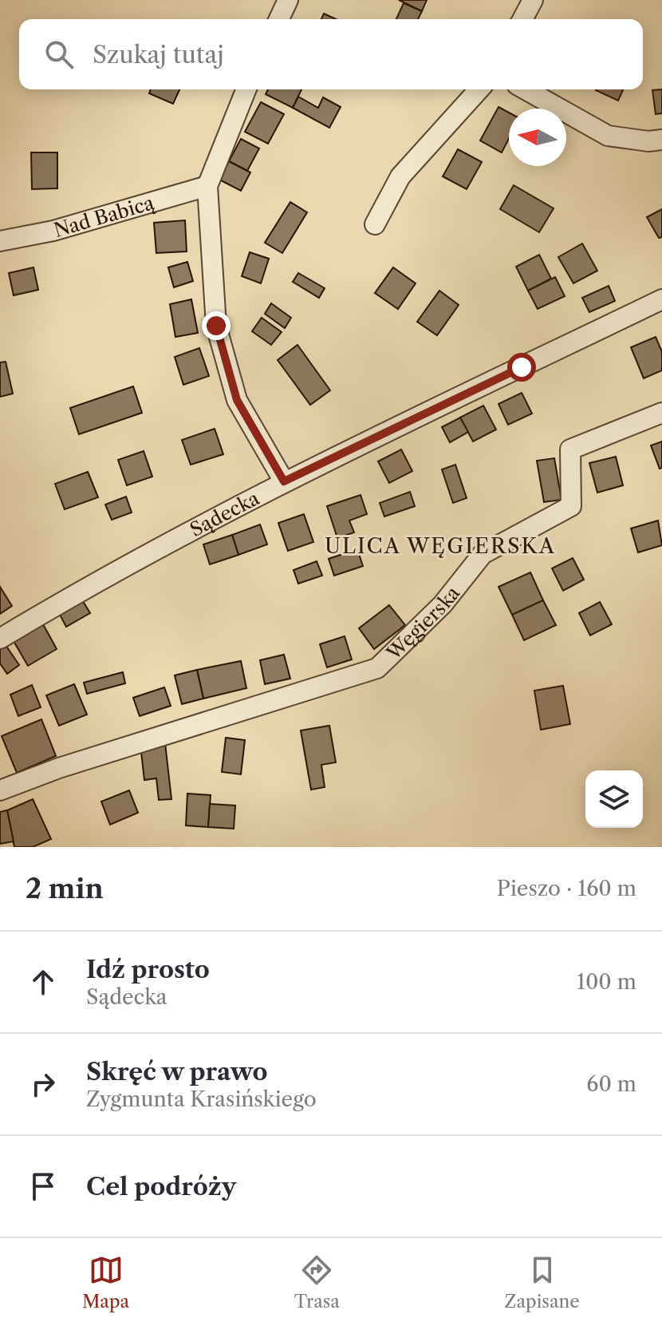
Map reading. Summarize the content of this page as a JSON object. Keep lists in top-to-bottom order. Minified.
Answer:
{"streets":{"street":["Nad Babicą","Sądecka","Węgierska"]},"districts":["ULICA WĘGIERSKA"],"north":"left","page":{"search":"Szukaj tutaj","heading":["2 min","Pieszo · 160 m"],"list":[["Idź prosto","Sądecka","100 m"],["Skręć w prawo","Zygmunta Krasińskiego","60 m"],"Cel podróży"],"nav":["Mapa","Trasa","Zapisane"]}}
